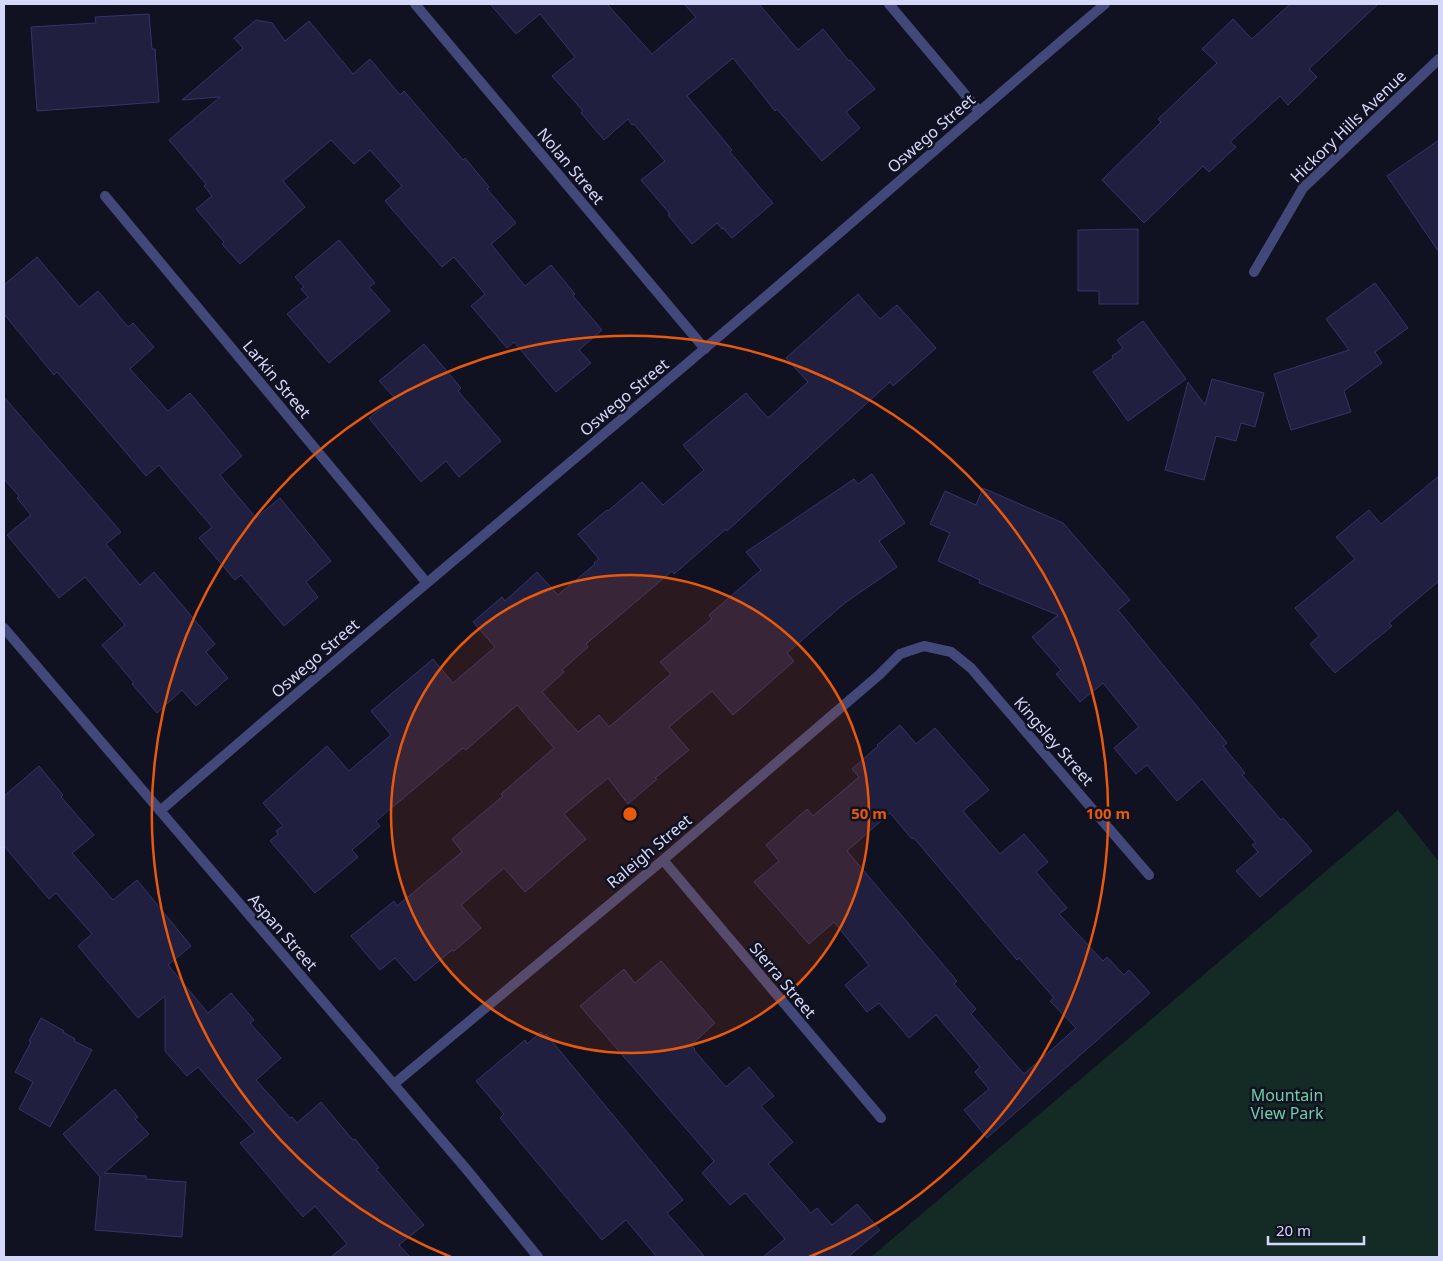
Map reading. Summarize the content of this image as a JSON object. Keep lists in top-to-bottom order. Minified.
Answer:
{"streets":{"street":["Hickory Hills Avenue","Oswego Street","Nolan Street","Larkin Street","Kingsley Street","Raleigh Street","Aspan Street","Sierra Street"]},"crossings":[["Oswego Street","Nolan Street"],["Oswego Street","Larkin Street"],["Oswego Street","Aspan Street"],["Kingsley Street","Raleigh Street"],["Raleigh Street","Aspan Street"],["Raleigh Street","Sierra Street"]],"parks":["Mountain View Park"],"scale_bar":"20 m","rings":["50 m","100 m"]}
